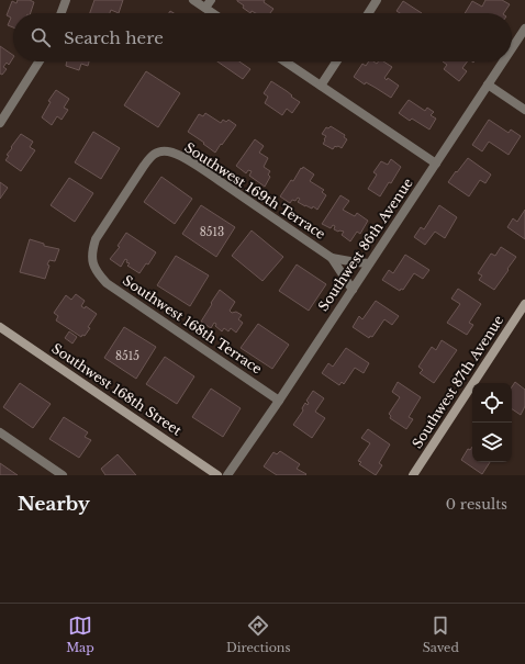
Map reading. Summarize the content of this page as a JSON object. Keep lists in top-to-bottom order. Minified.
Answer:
{"streets":{"street":["Southwest 169th Terrace","Southwest 86th Avenue","Southwest 168th Terrace","Southwest 87th Avenue","Southwest 168th Street"]},"crossings":[["Southwest 169th Terrace","Southwest 86th Avenue"],["Southwest 169th Terrace","Southwest 168th Terrace"],["Southwest 86th Avenue","Southwest 168th Terrace"]],"house_numbers":["8513","8515"],"page":{"search":"Search here","heading":["Nearby","0 results"],"nav":["Map","Directions","Saved"]}}
